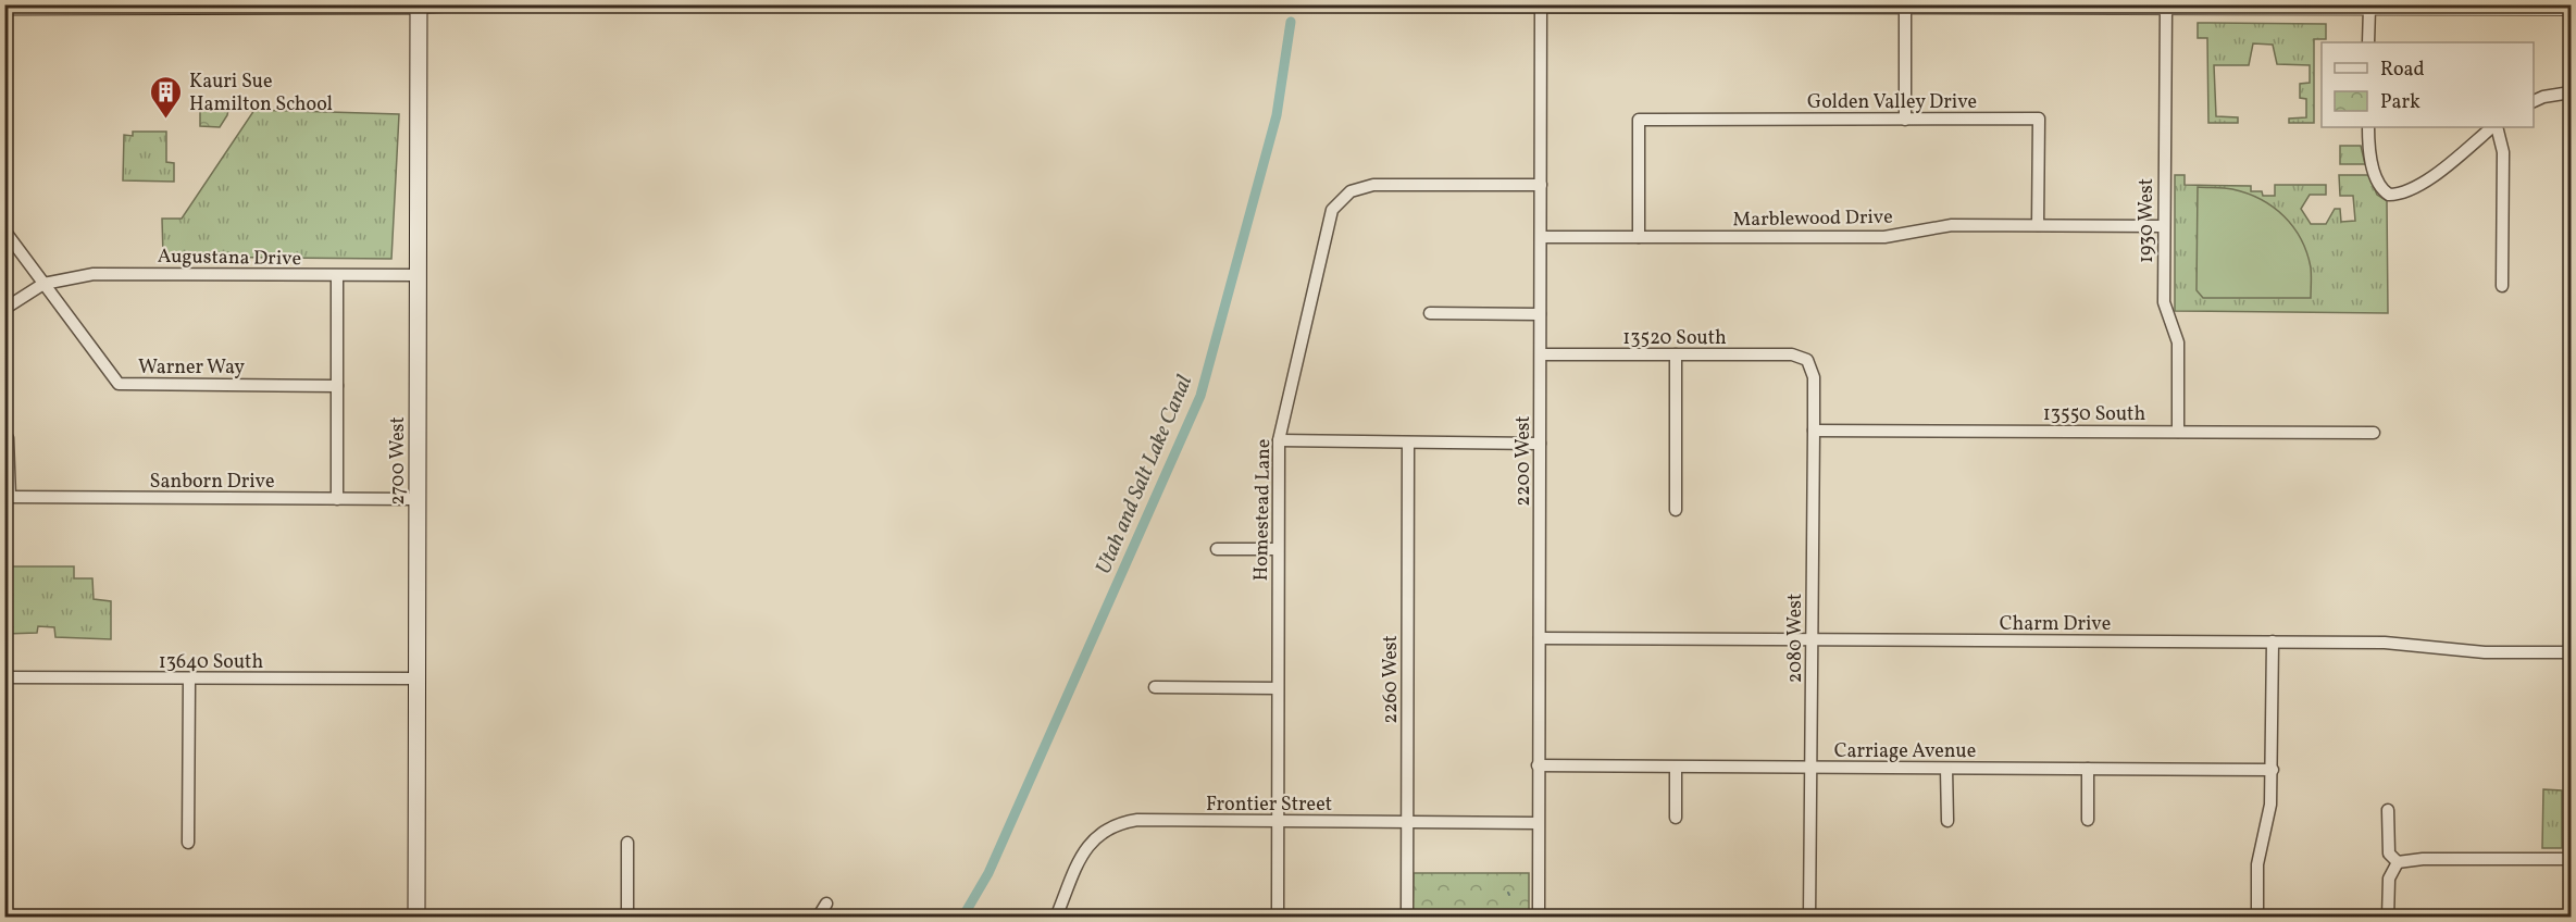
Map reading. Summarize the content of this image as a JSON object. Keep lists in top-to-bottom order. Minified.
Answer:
{"streets":{"main road":["2700 West"],"street":["Golden Valley Drive","Marblewood Drive","1930 West","Augustana Drive","13520 South","Warner Way","13550 South","2200 West","Sanborn Drive","Homestead Lane","Charm Drive","2080 West","13640 South","2260 West","Carriage Avenue","Frontier Street"]},"crossings":[["Golden Valley Drive","Marblewood Drive"],["Marblewood Drive","1930 West"],["Marblewood Drive","2200 West"],["1930 West","13550 South"],["Augustana Drive","Warner Way"],["Augustana Drive","2700 West"],["13520 South","2200 West"],["13520 South","2080 West"],["13550 South","2080 West"],["2700 West","Sanborn Drive"],["2700 West","13640 South"],["2200 West","Homestead Lane"],["2200 West","Charm Drive"],["2200 West","Carriage Avenue"],["2200 West","Frontier Street"],["Homestead Lane","Frontier Street"],["Charm Drive","2080 West"],["2080 West","Carriage Avenue"],["2260 West","Frontier Street"]],"water":["Utah and Salt Lake Canal"],"places":{"building":["Kauri Sue Hamilton School"]},"legend":["Road","Park"]}
